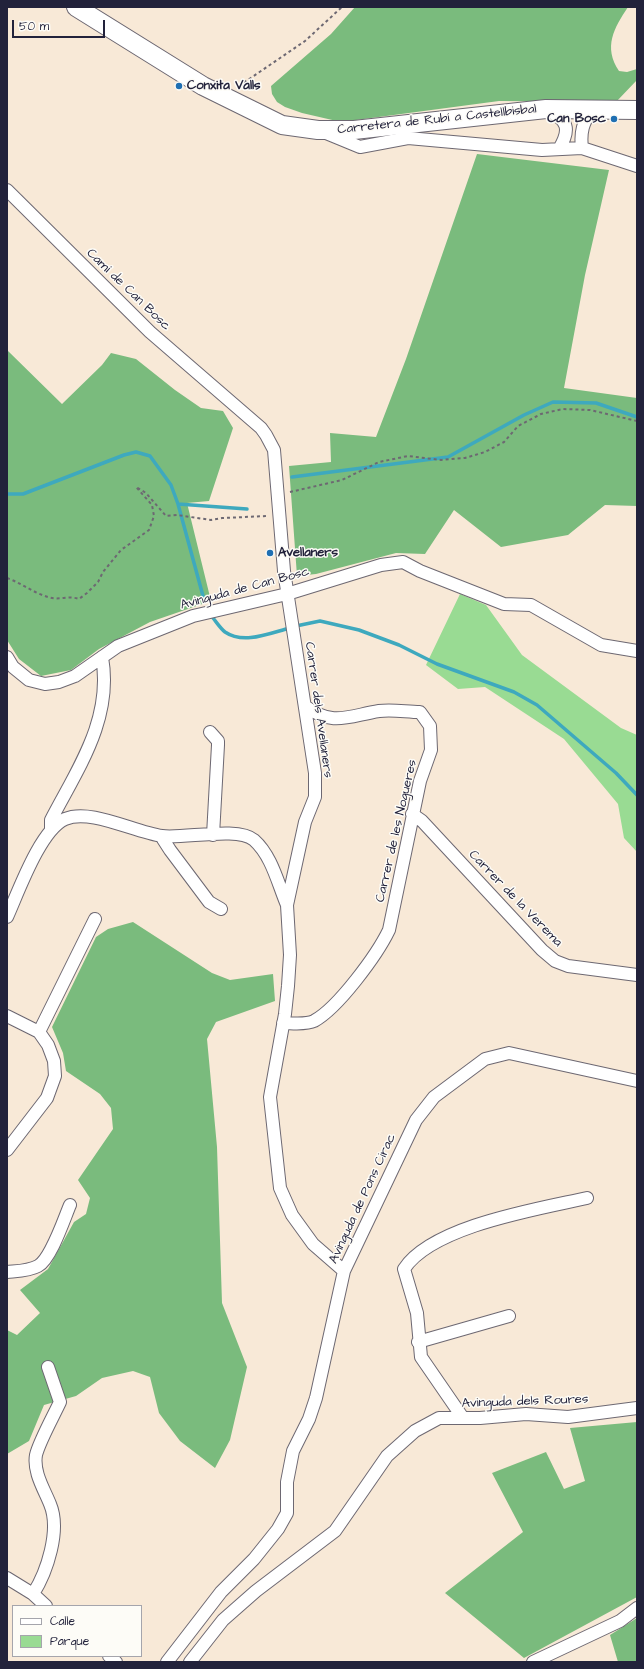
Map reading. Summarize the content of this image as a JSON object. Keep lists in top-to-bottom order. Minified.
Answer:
{"streets":{"street":["Carretera de Rubí a Castellbisbal","Camí de Can Bosc","Avinguda de Can Bosc","Carrer dels Avellaners","Carrer de les Nogueres","Carrer de la Verema","Avinguda de Pons Cirac","Avinguda dels Roures"]},"crossings":[["Camí de Can Bosc","Carrer dels Avellaners"],["Avinguda de Can Bosc","Carrer dels Avellaners"],["Carrer dels Avellaners","Carrer de les Nogueres"],["Carrer dels Avellaners","Avinguda de Pons Cirac"],["Carrer de les Nogueres","Carrer de la Verema"]],"places":["Conxita Valls","Can Bosc","Avellaners"],"legend":["Calle","Parque"],"scale_bar":"50 m"}
